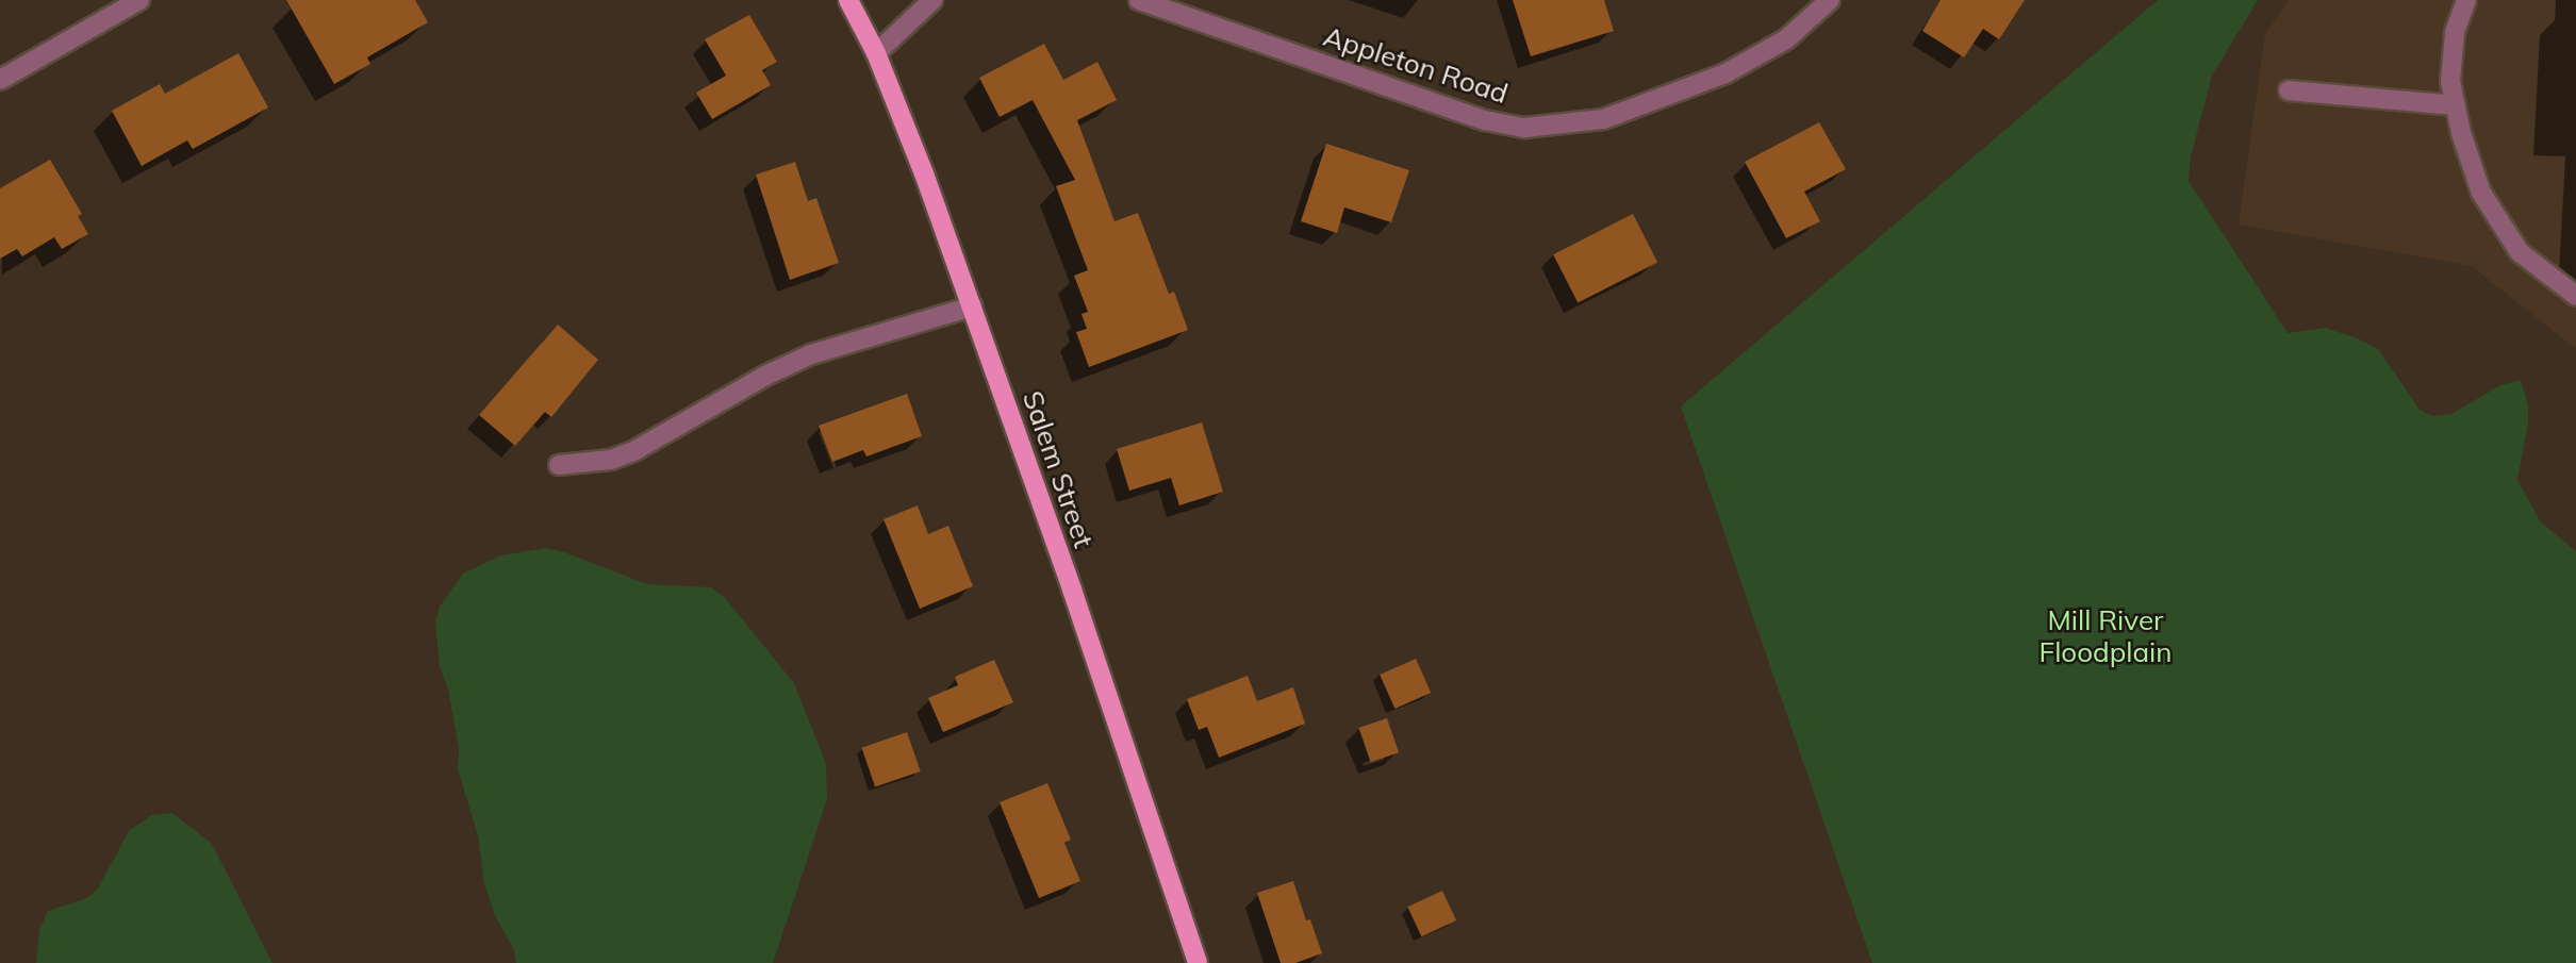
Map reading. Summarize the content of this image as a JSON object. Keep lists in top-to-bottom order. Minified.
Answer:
{"streets":{"main road":["Salem Street"],"street":["Appleton Road"]},"parks":["Mill River Floodplain"]}
